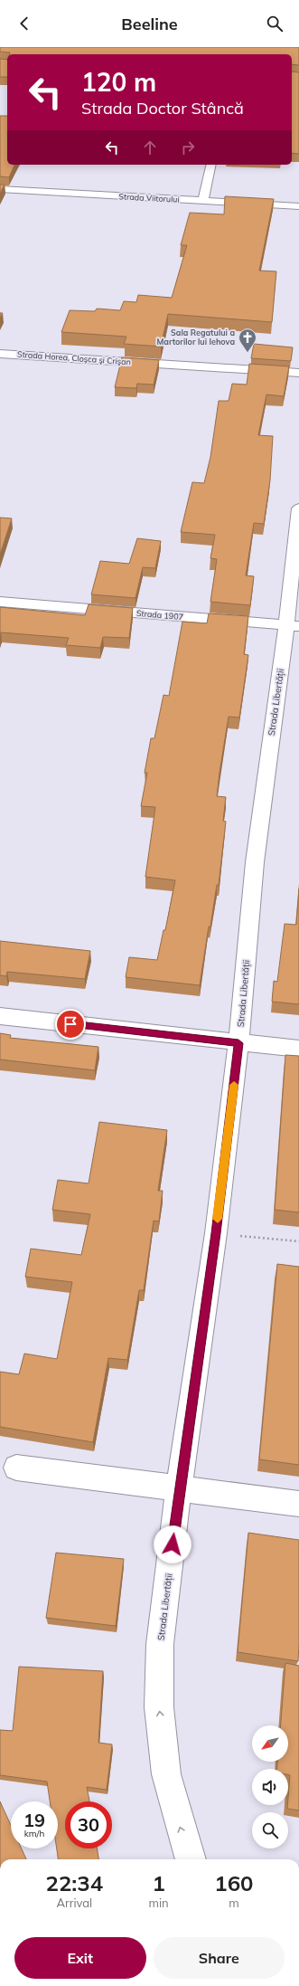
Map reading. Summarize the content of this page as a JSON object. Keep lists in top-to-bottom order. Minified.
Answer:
{"streets":{"street":["Strada Viitorului","Strada Horea, Cloşca şi Crişan","Strada 1907","Strada Libertății"]},"crossings":[["Strada 1907","Strada Libertății"]],"places":{"church":["Sala Regatului a Martorilor lui Iehova"]},"north":"bottom left","page":{"header":"Beeline","turn":["120 m","Strada Doctor Stâncă"],"speed":"19 km/h","limit":"30","eta":["22:34","Arrival","1","min","160","m"],"buttons":["Exit","Share"]}}
